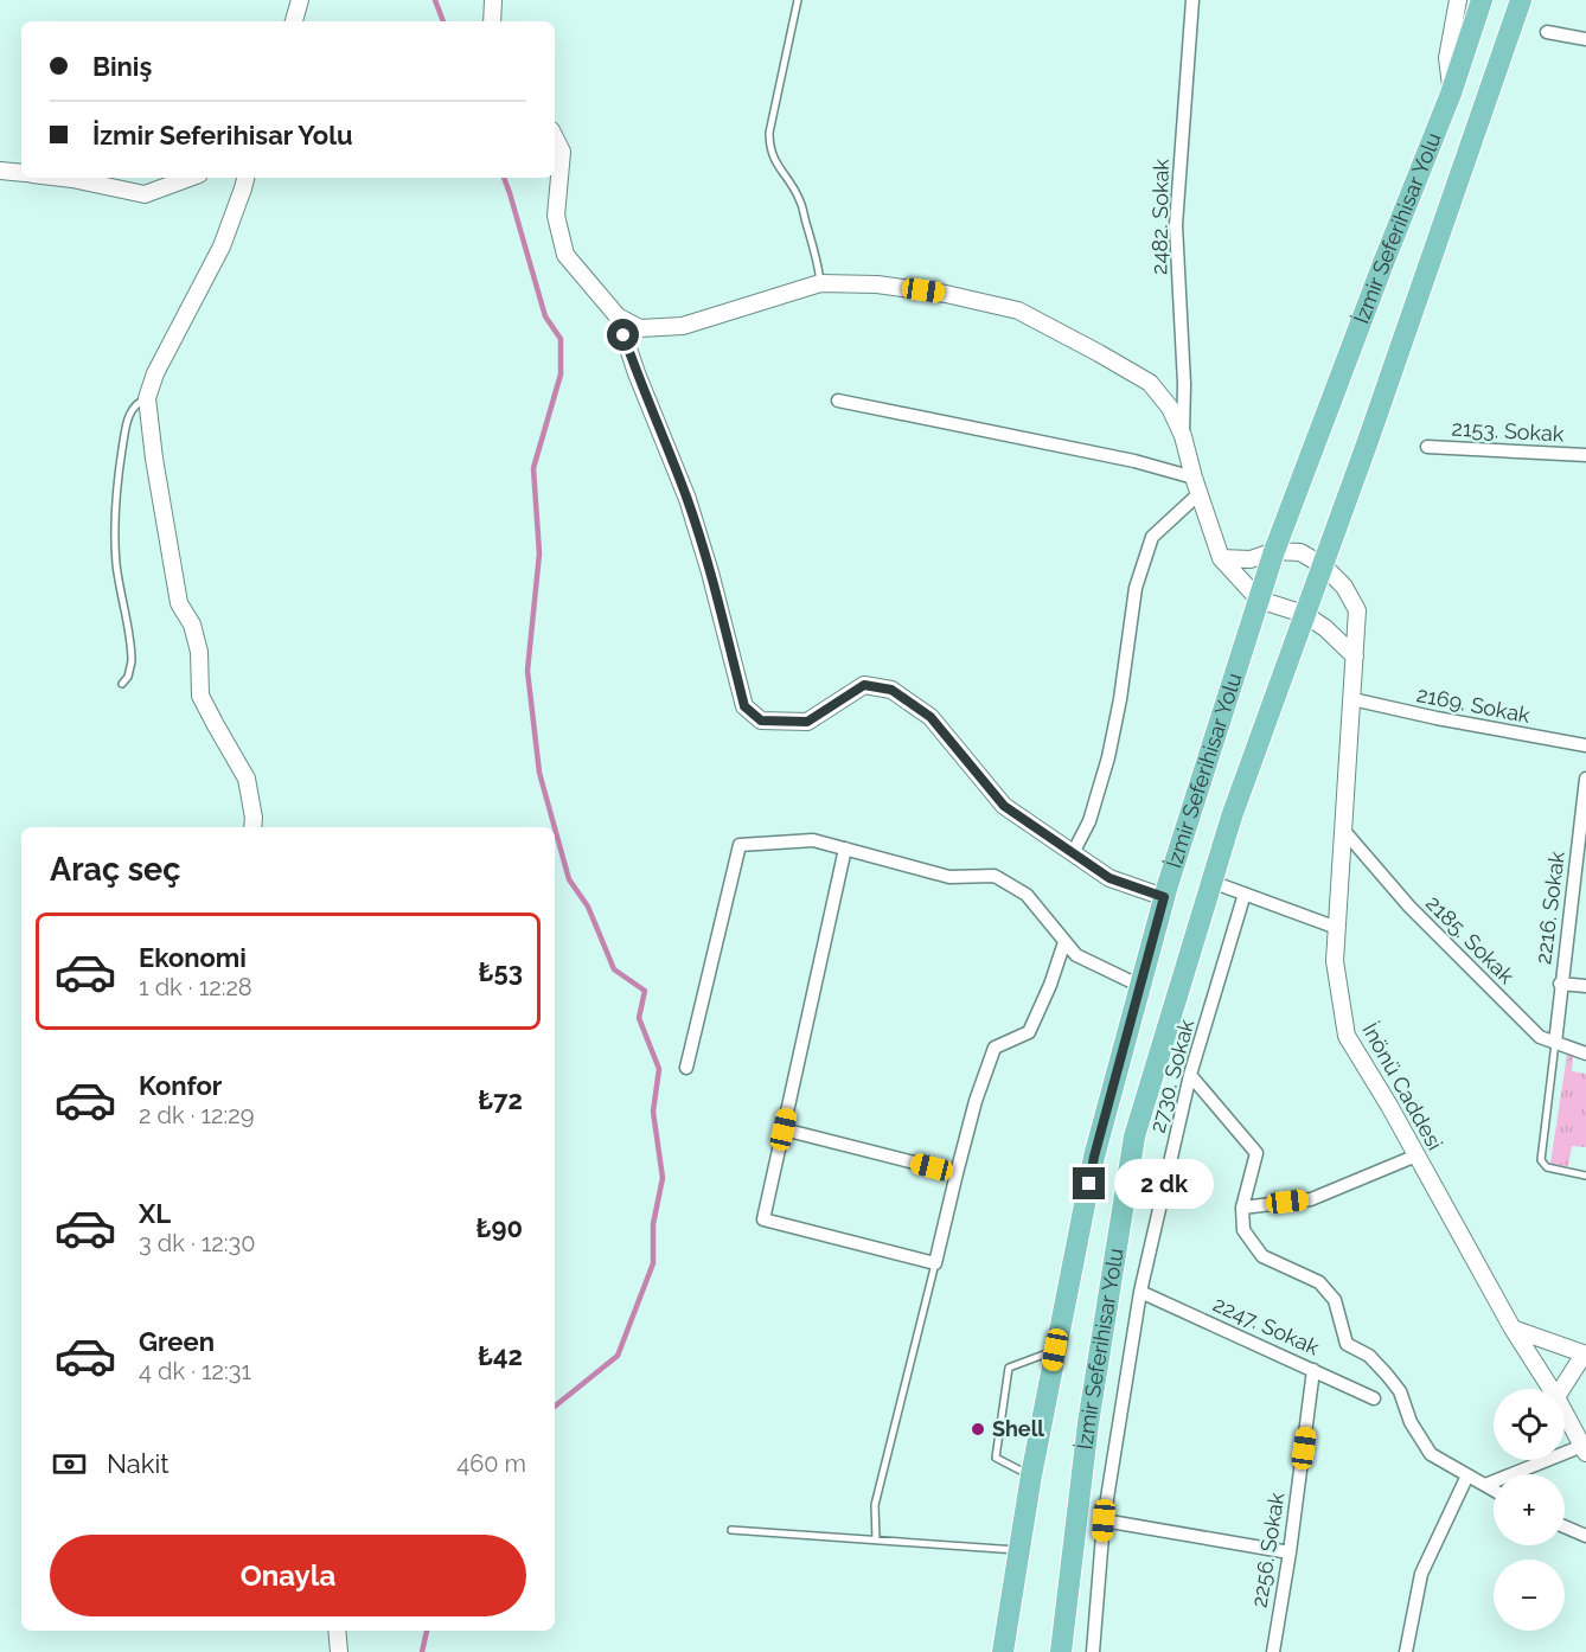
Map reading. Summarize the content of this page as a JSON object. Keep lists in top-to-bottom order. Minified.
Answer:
{"streets":{"main road":["İzmir Seferihisar Yolu"],"street":["2482. Sokak","2153. Sokak","2169. Sokak","2216. Sokak","2185. Sokak","2730. Sokak","İnönü Caddesi","2247. Sokak","2256. Sokak"]},"crossings":[["İzmir Seferihisar Yolu","İnönü Caddesi"],["2169. Sokak","İnönü Caddesi"],["2216. Sokak","2185. Sokak"],["2185. Sokak","İnönü Caddesi"],["2730. Sokak","2247. Sokak"],["2247. Sokak","2256. Sokak"]],"places":["Shell"],"page":{"banner":["Biniş","İzmir Seferihisar Yolu"],"heading":"Araç seç","list":[{"name":"Ekonomi","note":"1 dk · 12:28","value":"₺53"},{"name":"Konfor","note":"2 dk · 12:29","value":"₺72"},{"name":"XL","note":"3 dk · 12:30","value":"₺90"},{"name":"Green","note":"4 dk · 12:31","value":"₺42"}],"bubble":"2 dk","map_buttons":["+","−"],"pay":["Nakit","460 m"],"buttons":"Onayla"}}
